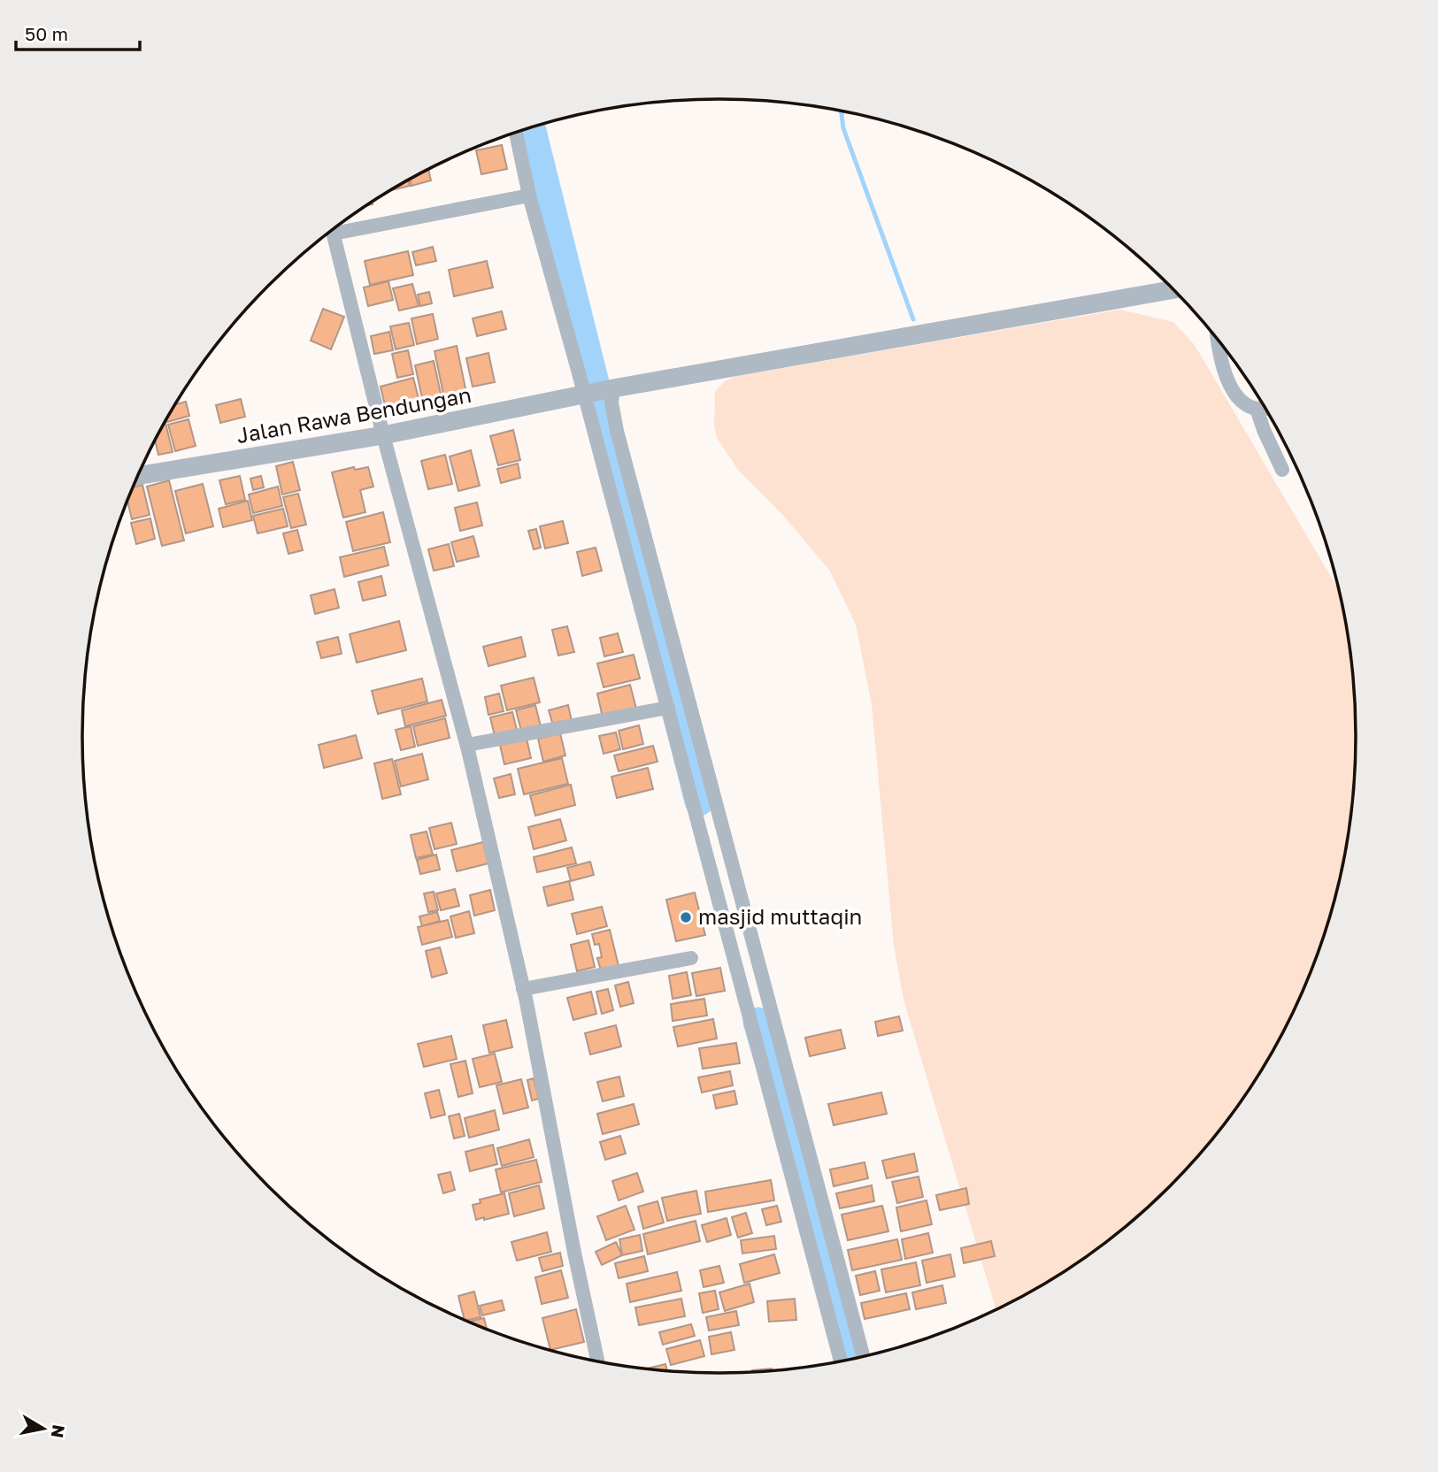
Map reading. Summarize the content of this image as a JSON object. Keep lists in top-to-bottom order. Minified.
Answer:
{"streets":{"street":["Jalan Rawa Bendungan"]},"places":["masjid muttaqin"],"scale_bar":"50 m","north":"right"}
